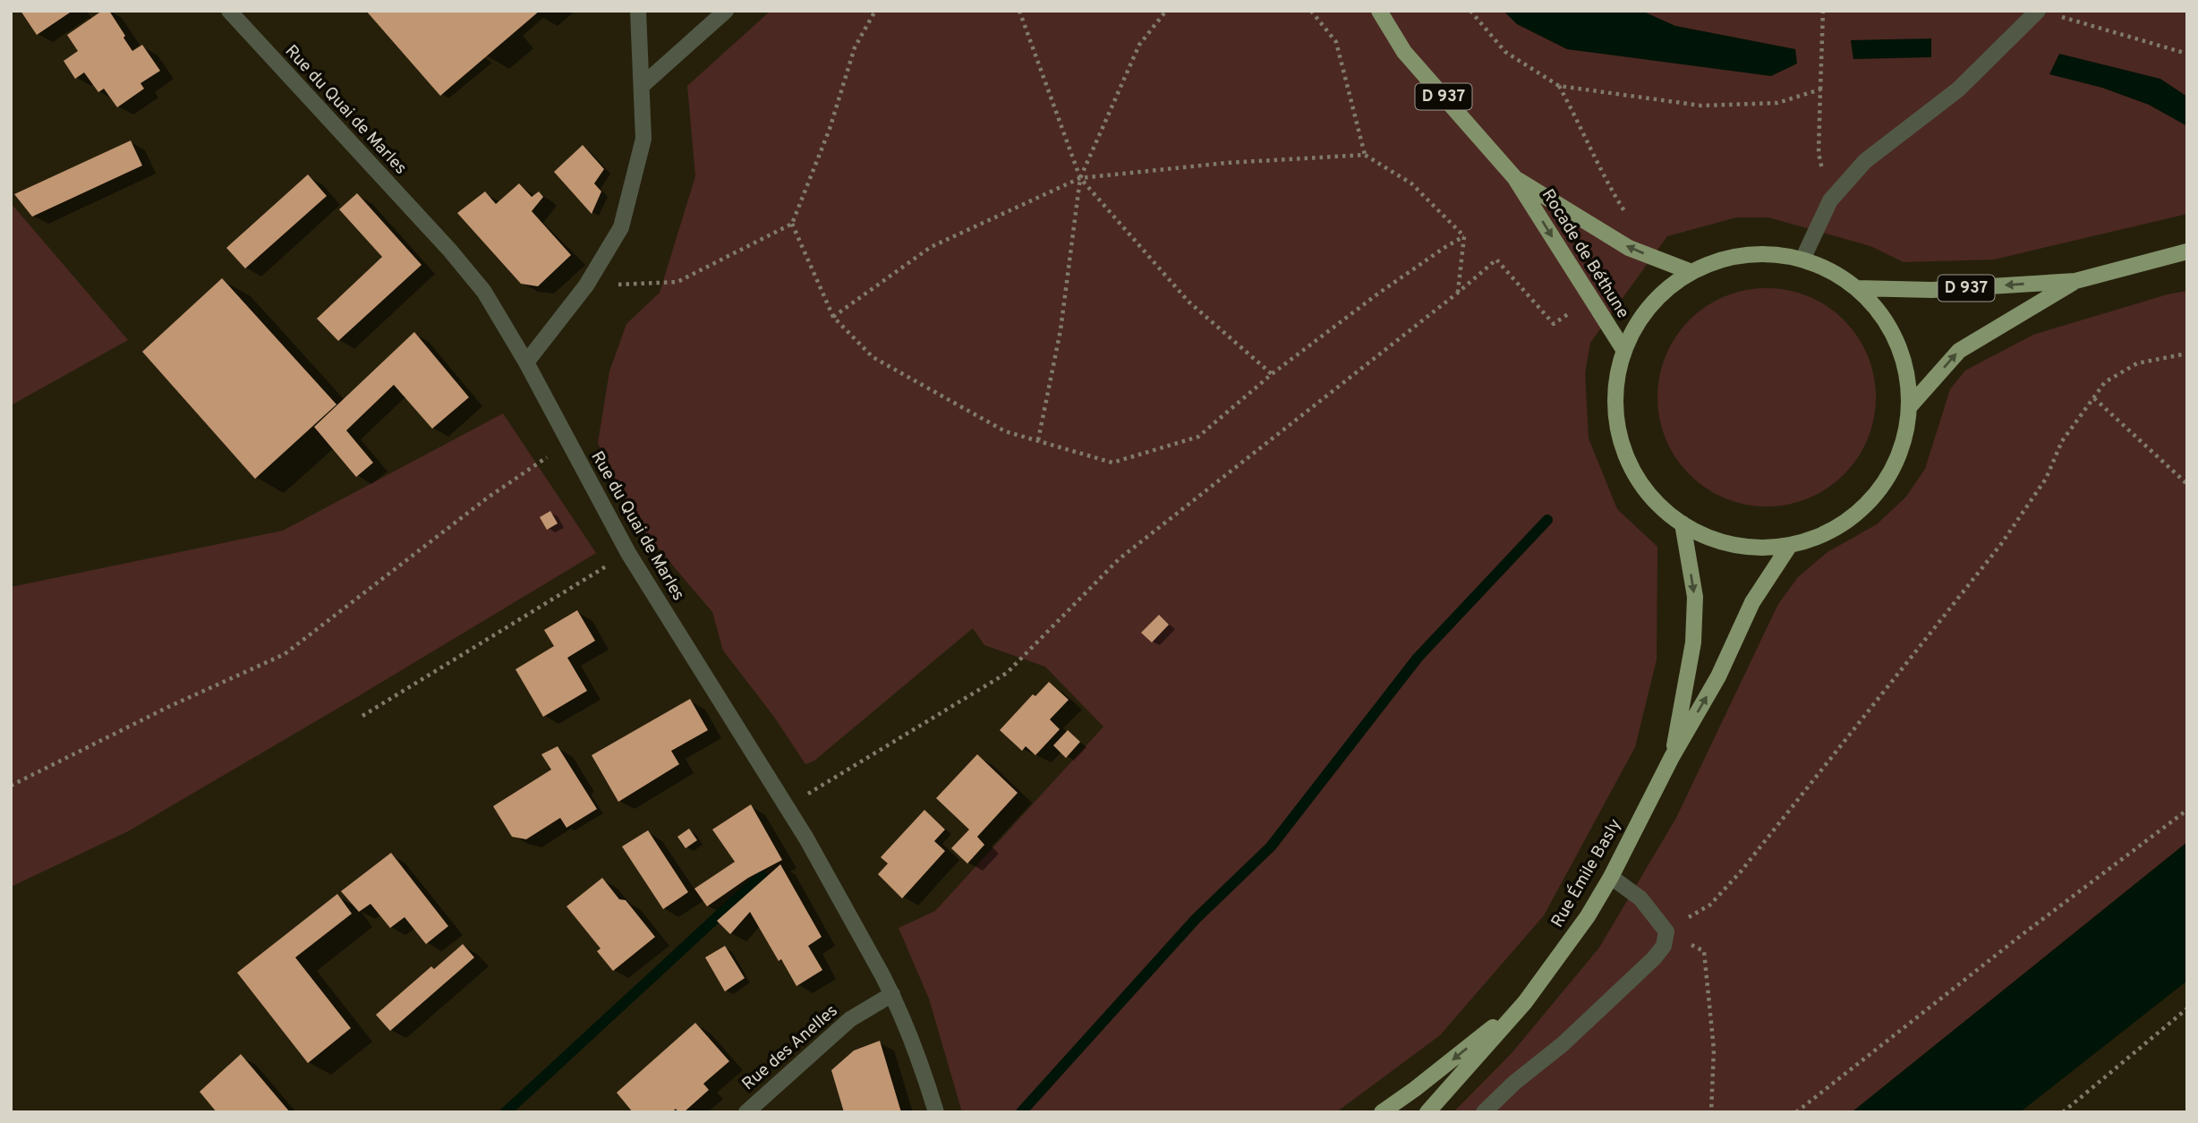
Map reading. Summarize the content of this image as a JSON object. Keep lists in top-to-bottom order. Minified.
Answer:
{"streets":{"main road":["D 937","Rocade de Béthune","Rue Émile Basly"],"street":["Rue du Quai de Marles","Rue des Anelles"]},"crossings":[["Rue du Quai de Marles","Rue des Anelles"]]}
